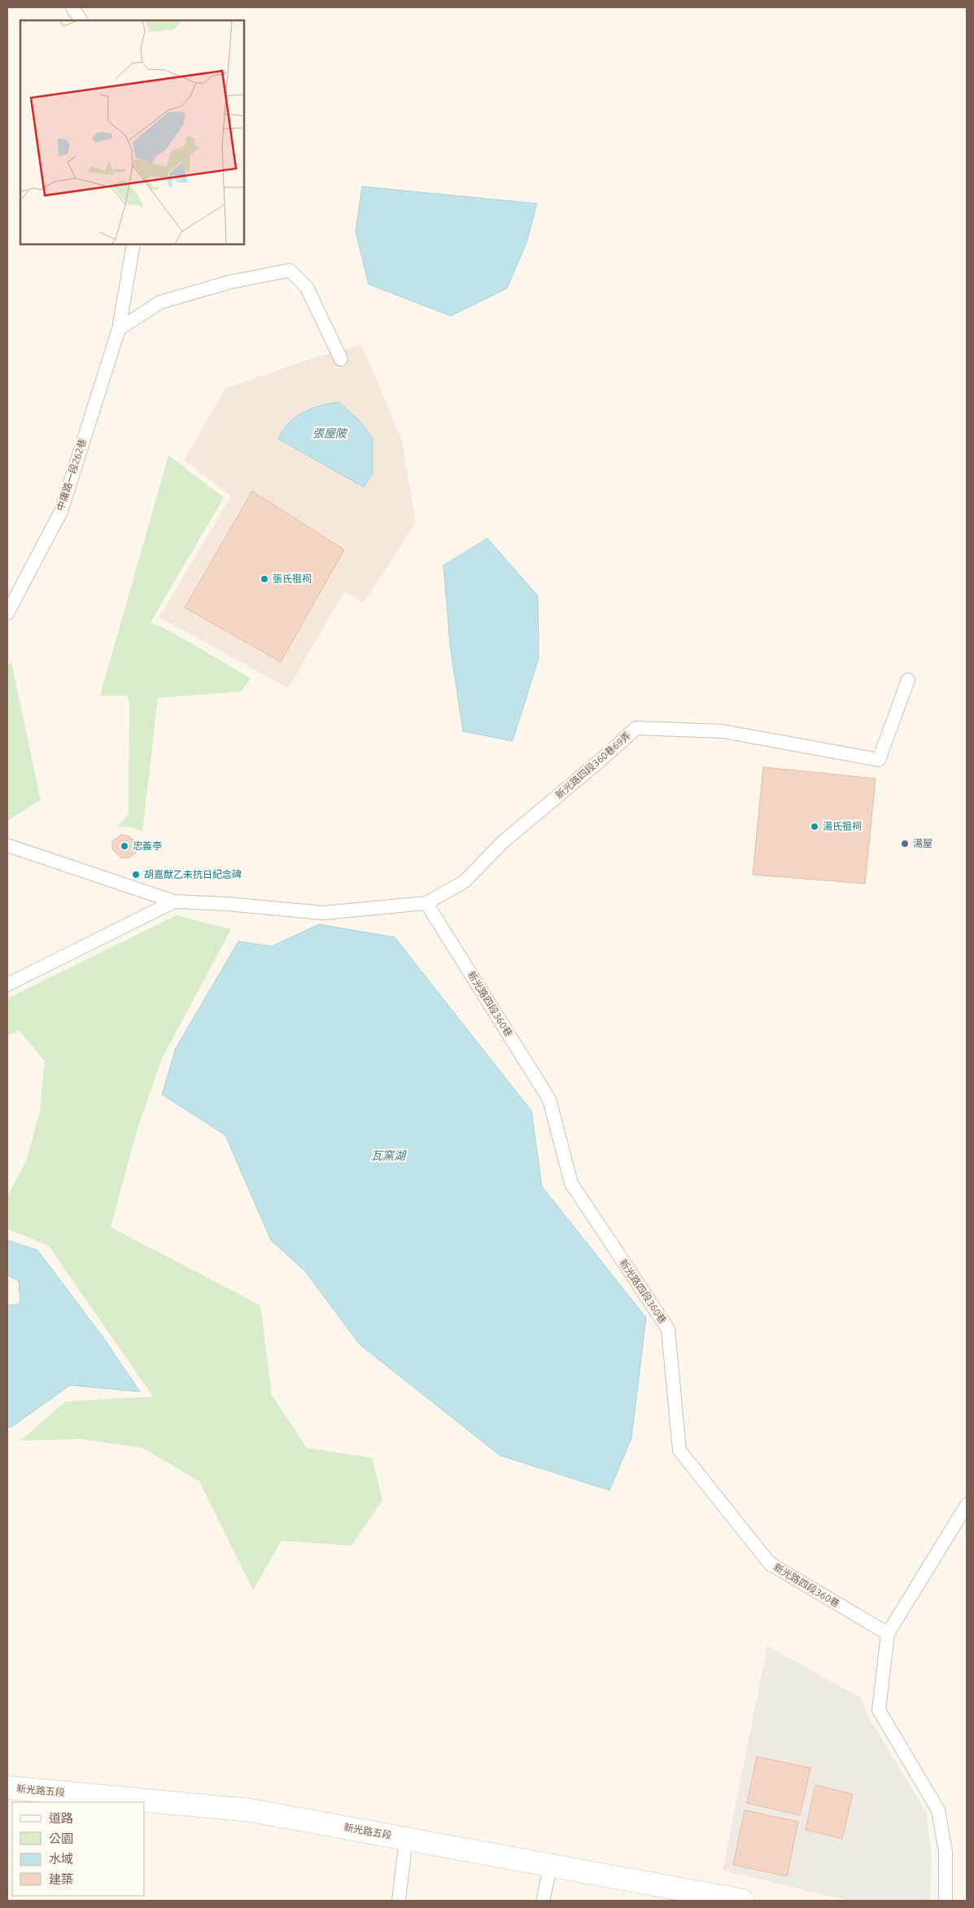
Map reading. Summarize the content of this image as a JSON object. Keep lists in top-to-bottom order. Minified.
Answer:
{"streets":{"street":["新光路五段"],"lane":["中庸路一段262巷","新光路四段360巷69弄","新光路四段360巷"]},"crossings":[["新光路四段360巷69弄","新光路四段360巷"]],"water":["張屋陂","瓦窯湖"],"places":["張氏祖祠","湯氏祖祠","湯屋","忠義亭","胡嘉猷乙未抗日紀念碑"],"legend":["道路","公園","水域","建築"]}
